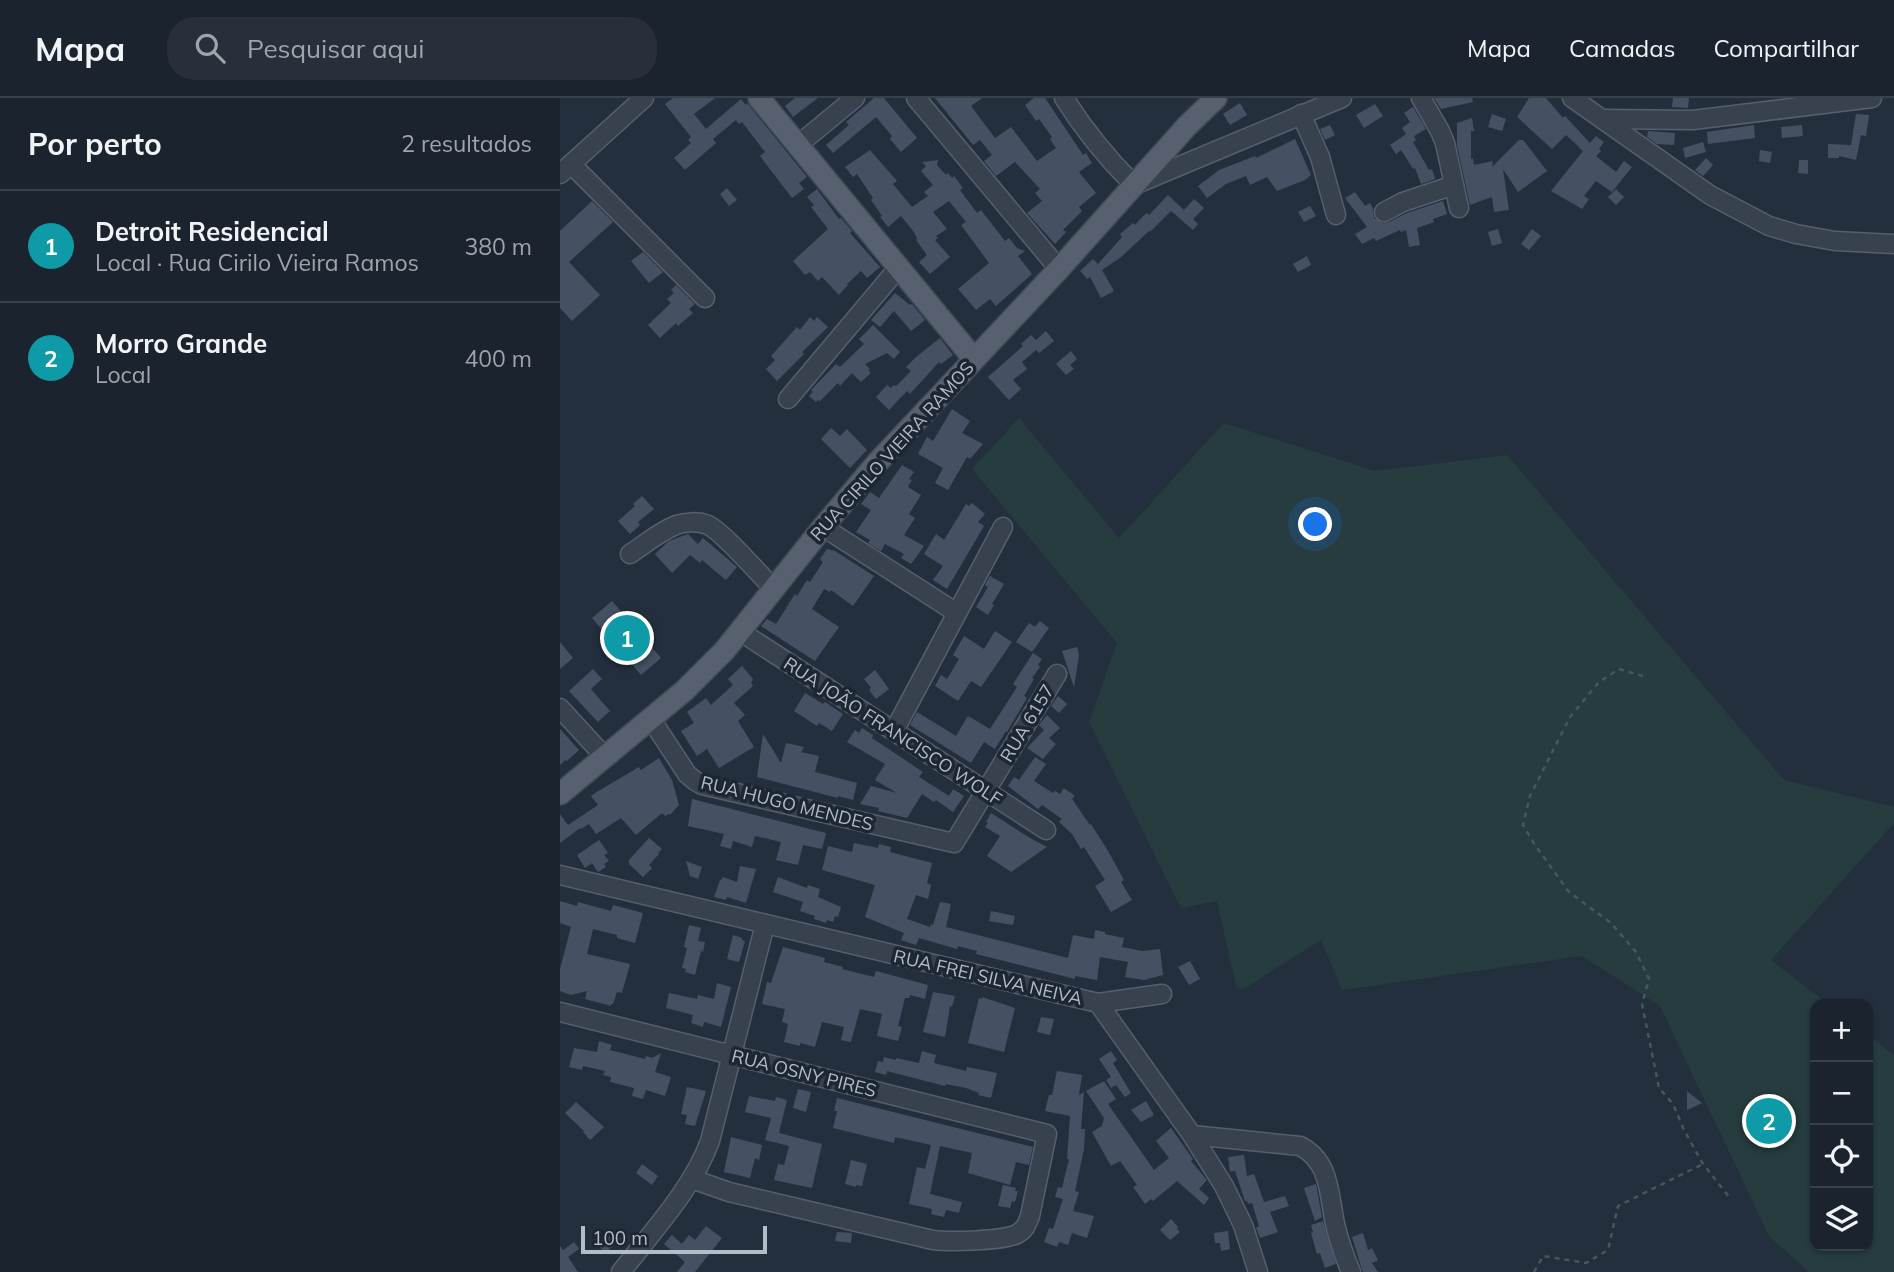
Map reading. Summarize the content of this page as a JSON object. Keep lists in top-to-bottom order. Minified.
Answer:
{"streets":{"main road":["RUA CIRILO VIEIRA RAMOS"],"street":["RUA 6157","RUA JOÃO FRANCISCO WOLF","RUA HUGO MENDES","RUA FREI SILVA NEIVA","RUA OSNY PIRES"]},"crossings":[["RUA CIRILO VIEIRA RAMOS","RUA JOÃO FRANCISCO WOLF"],["RUA CIRILO VIEIRA RAMOS","RUA HUGO MENDES"],["RUA 6157","RUA JOÃO FRANCISCO WOLF"],["RUA 6157","RUA HUGO MENDES"]],"scale_bar":"100 m","page":{"header":"Mapa","search":"Pesquisar aqui","nav":["Mapa","Camadas","Compartilhar"],"heading":["Por perto","2 resultados"],"list":[{"mark":"1","name":"Detroit Residencial","note":"Local · Rua Cirilo Vieira Ramos","value":"380 m"},{"mark":"2","name":"Morro Grande","note":"Local","value":"400 m"}],"pins":["1","2"],"map_buttons":["+","−"],"scale":"100 m"}}
